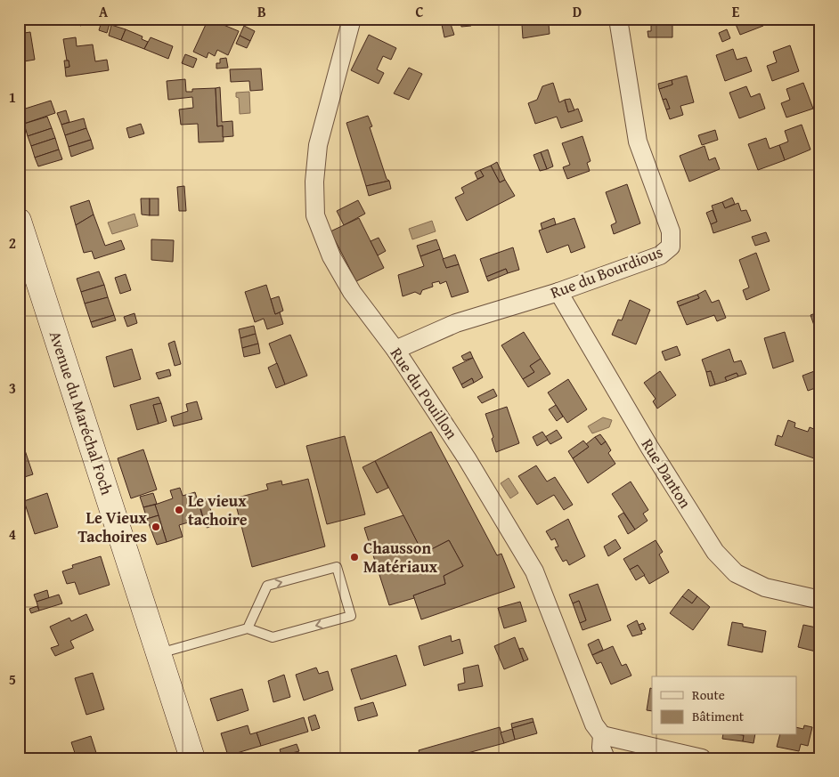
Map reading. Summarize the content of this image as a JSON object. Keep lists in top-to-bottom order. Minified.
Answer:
{"streets":{"main road":["Avenue du Maréchal Foch"],"street":["Rue du Bourdious","Rue du Pouillon","Rue Danton"]},"crossings":[["Rue du Bourdious","Rue du Pouillon"],["Rue du Bourdious","Rue Danton"]],"places":["Le vieux tachoire","Le Vieux Tachoires","Chausson Matériaux"],"legend":["Route","Bâtiment"],"grid":{"columns":["A","B","C","D","E"],"rows":["1","2","3","4","5"]}}
